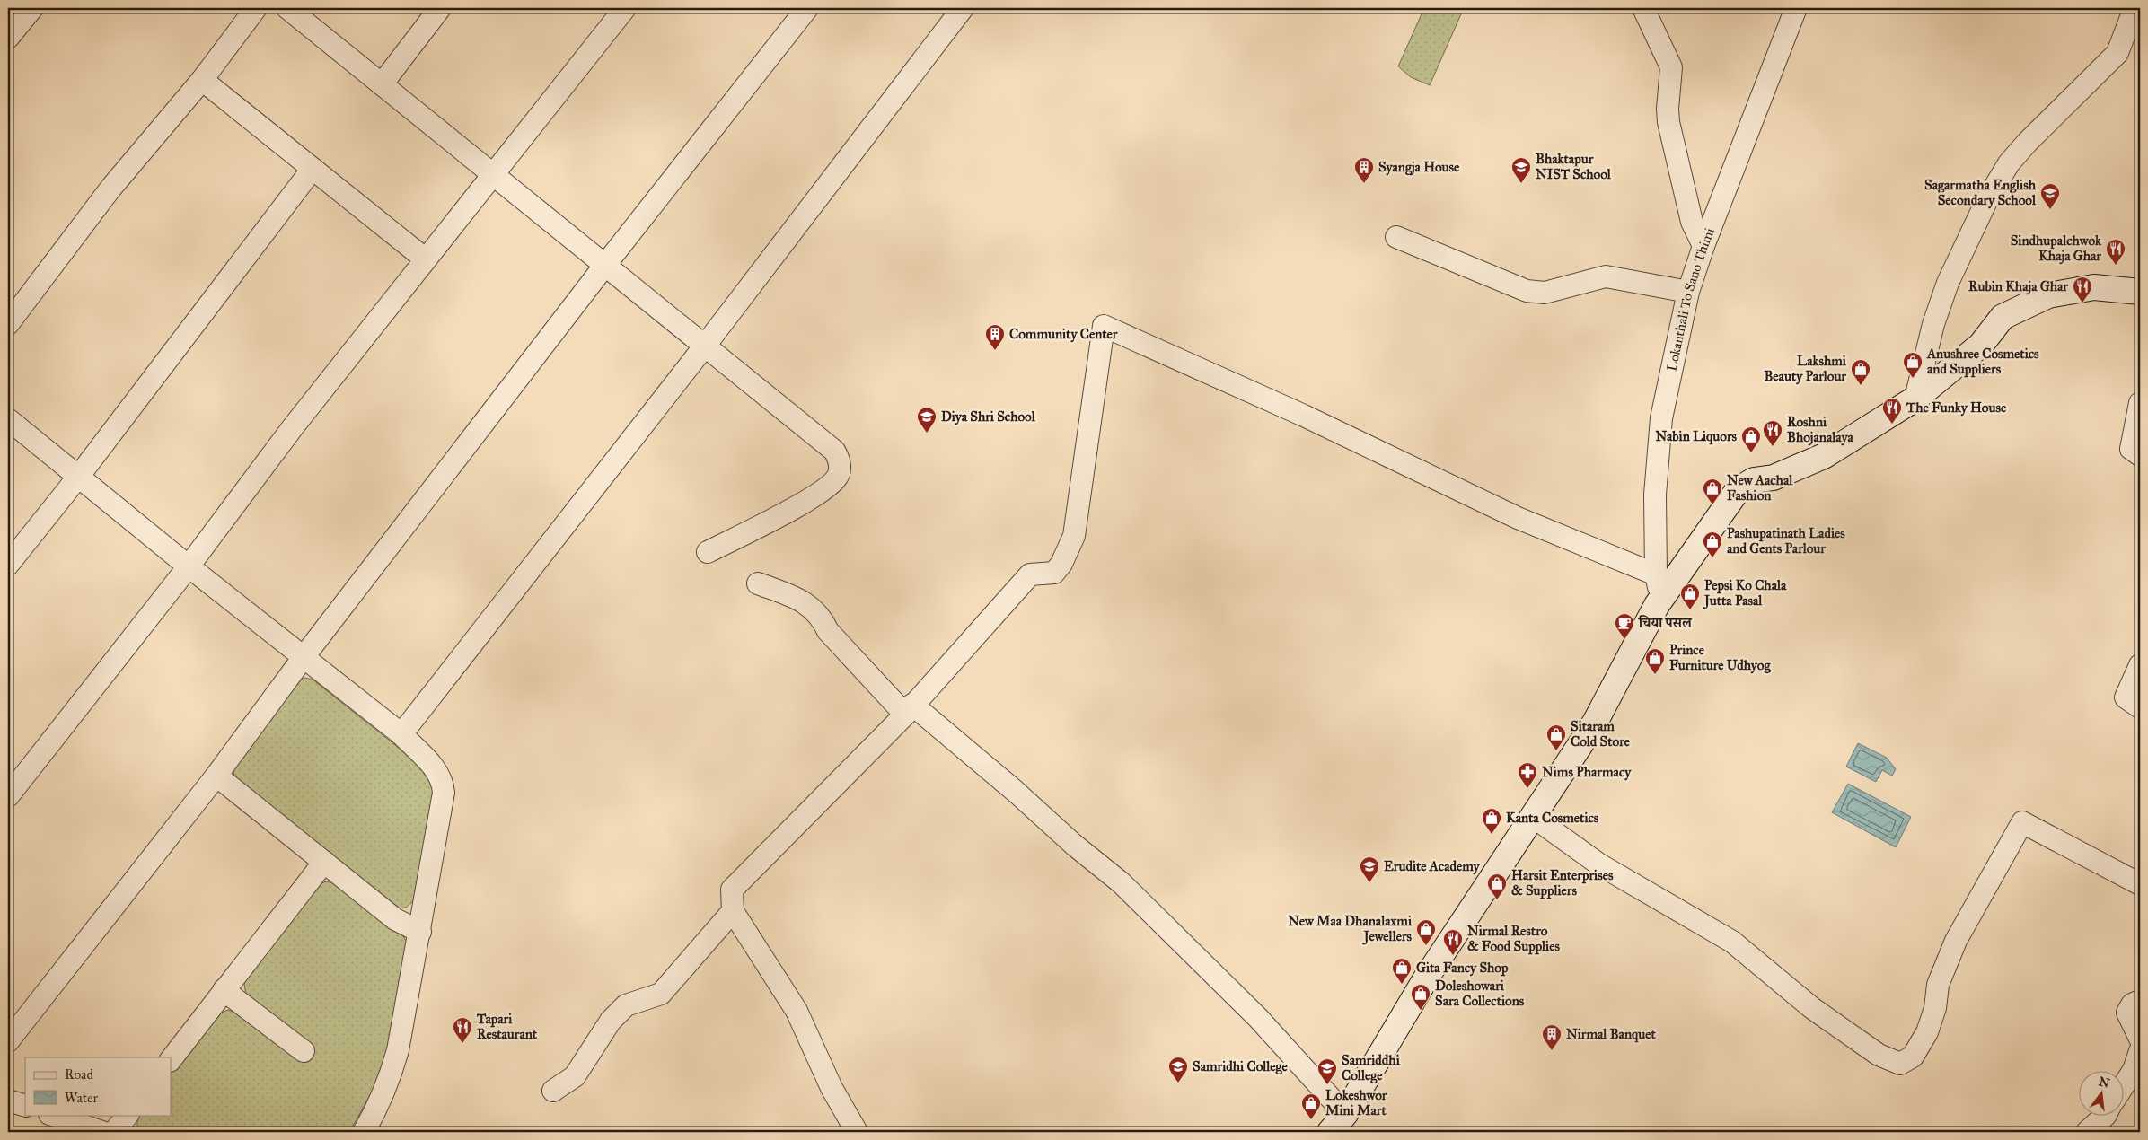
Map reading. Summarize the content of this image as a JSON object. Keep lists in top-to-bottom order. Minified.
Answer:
{"streets":{"street":["Lokanthali To Sano Thimi"]},"places":{"building":["Syangja House","Community Center","Nirmal Banquet"],"school or university":["Bhaktapur NIST School","Sagarmatha English Secondary School","Diya Shri School","Erudite Academy","Samridhi College","Samriddhi College"],"restaurant":["Sindhupalchwok Khaja Ghar","Rubin Khaja Ghar","The Funky House","Roshni Bhojanalaya","Nirmal Restro & Food Supplies","Tapari Restaurant"],"shop":["Anushree Cosmetics and Suppliers","Lakshmi Beauty Parlour","Nabin Liquors","New Aachal Fashion","Pashupatinath Ladies and Gents Parlour","Pepsi Ko Chala Jutta Pasal","Prince Furniture Udhyog","Sitaram Cold Store","Kanta Cosmetics","Harsit Enterprises & Suppliers","New Maa Dhanalaxmi Jewellers","Gita Fancy Shop","Doleshowari Sara Collections","Lokeshwor Mini Mart"],"cafe":["चिया पसल"],"pharmacy":["Nims Pharmacy"]},"legend":["Road","Water"],"north":"top"}
